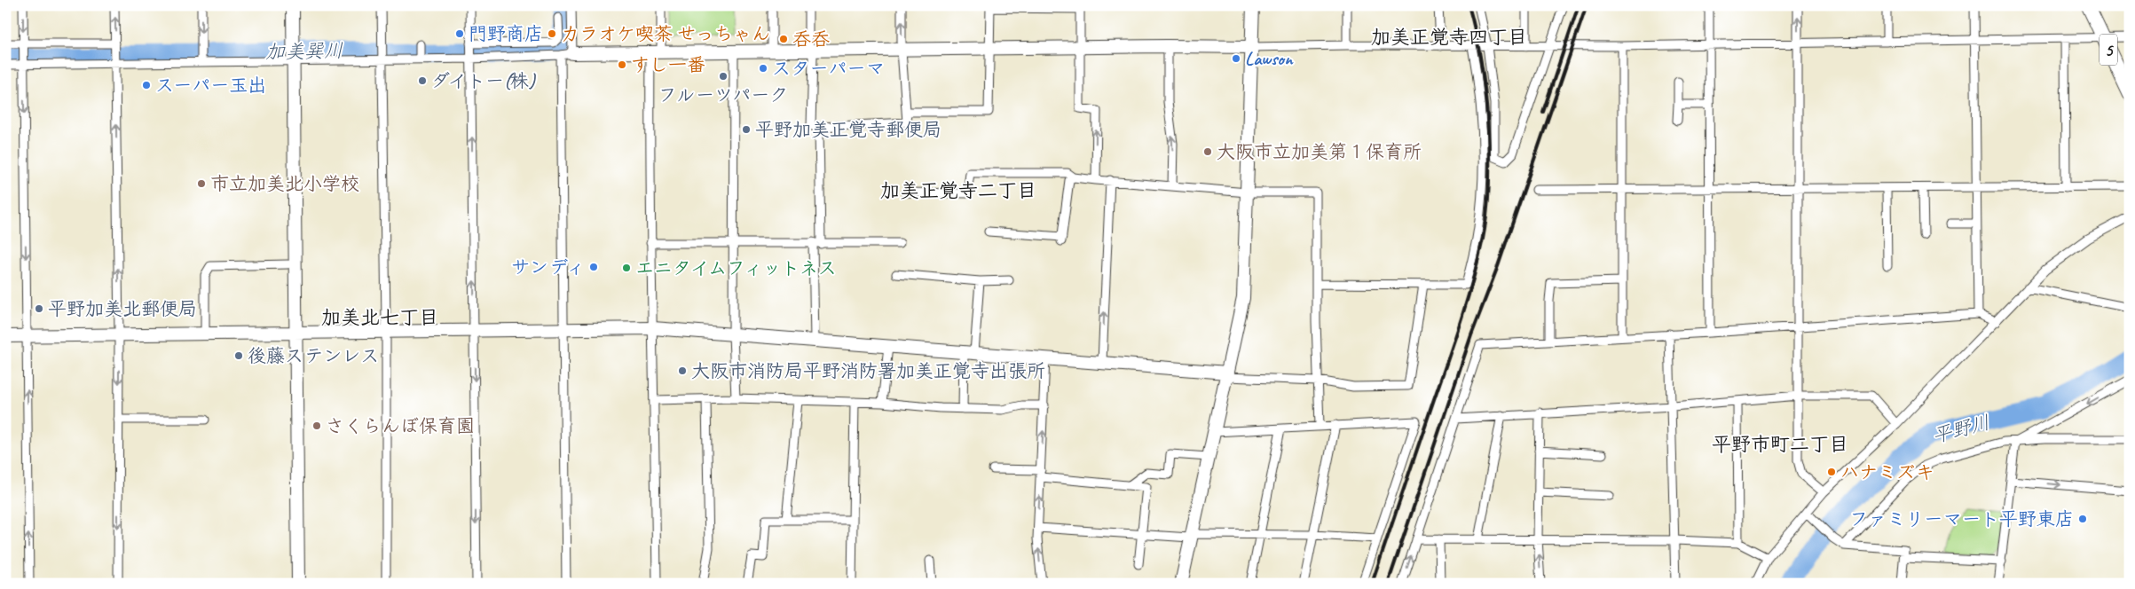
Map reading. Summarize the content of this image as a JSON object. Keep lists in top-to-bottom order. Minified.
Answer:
{"streets":{"main road":["5"]},"districts":["加美正覚寺四丁目","加美正覚寺二丁目","加美北七丁目","平野市町二丁目"],"water":["加美巽川","平野川"],"places":["門野商店","カラオケ喫茶 せっちゃん","呑呑","Lawson","すし一番","スターパーマ","フルーツパーク","ダイトー(株)","スーパー玉出","平野加美正覚寺郵便局","大阪市立加美第１保育所","市立加美北小学校","サンディ","エニタイムフィットネス","平野加美北郵便局","後藤ステンレス","大阪市消防局平野消防署加美正覚寺出張所","さくらんぼ保育園","ハナミズキ","ファミリーマート平野東店"]}
